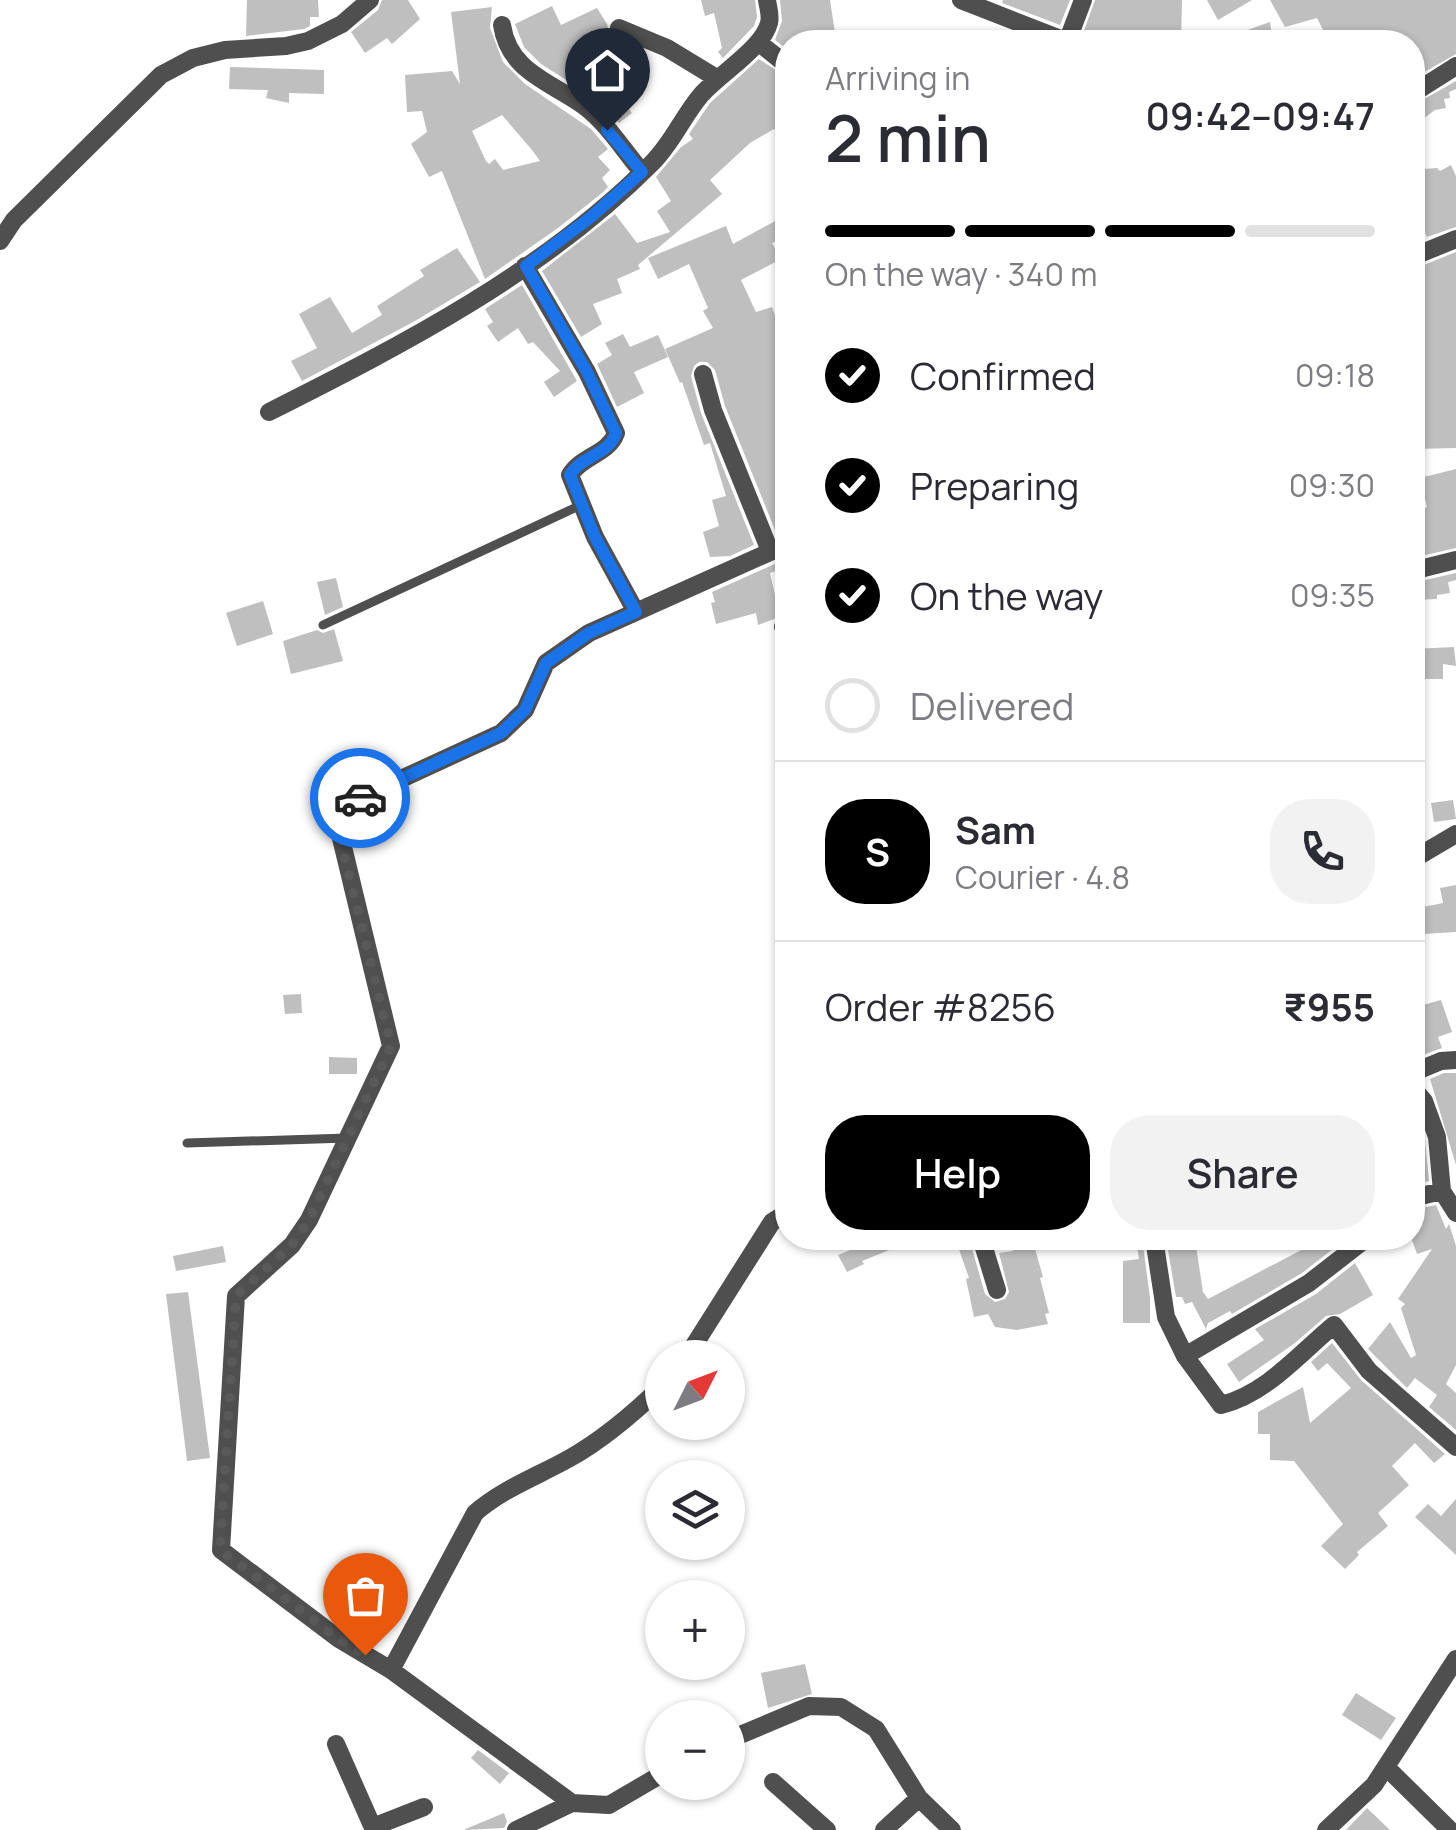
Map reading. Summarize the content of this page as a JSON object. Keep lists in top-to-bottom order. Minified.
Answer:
{"north":"top right","page":{"heading":["2 min","Arriving in","09:42–09:47"],"panel":["Sam","Courier · 4.8","Order #8256","₹955"],"bar":"On the way · 340 m","list":[["Confirmed","09:18"],["Preparing","09:30"],["On the way","09:35"],"Delivered"],"round":"S","buttons":["Help","Share"],"map_buttons":["+","−"]}}
